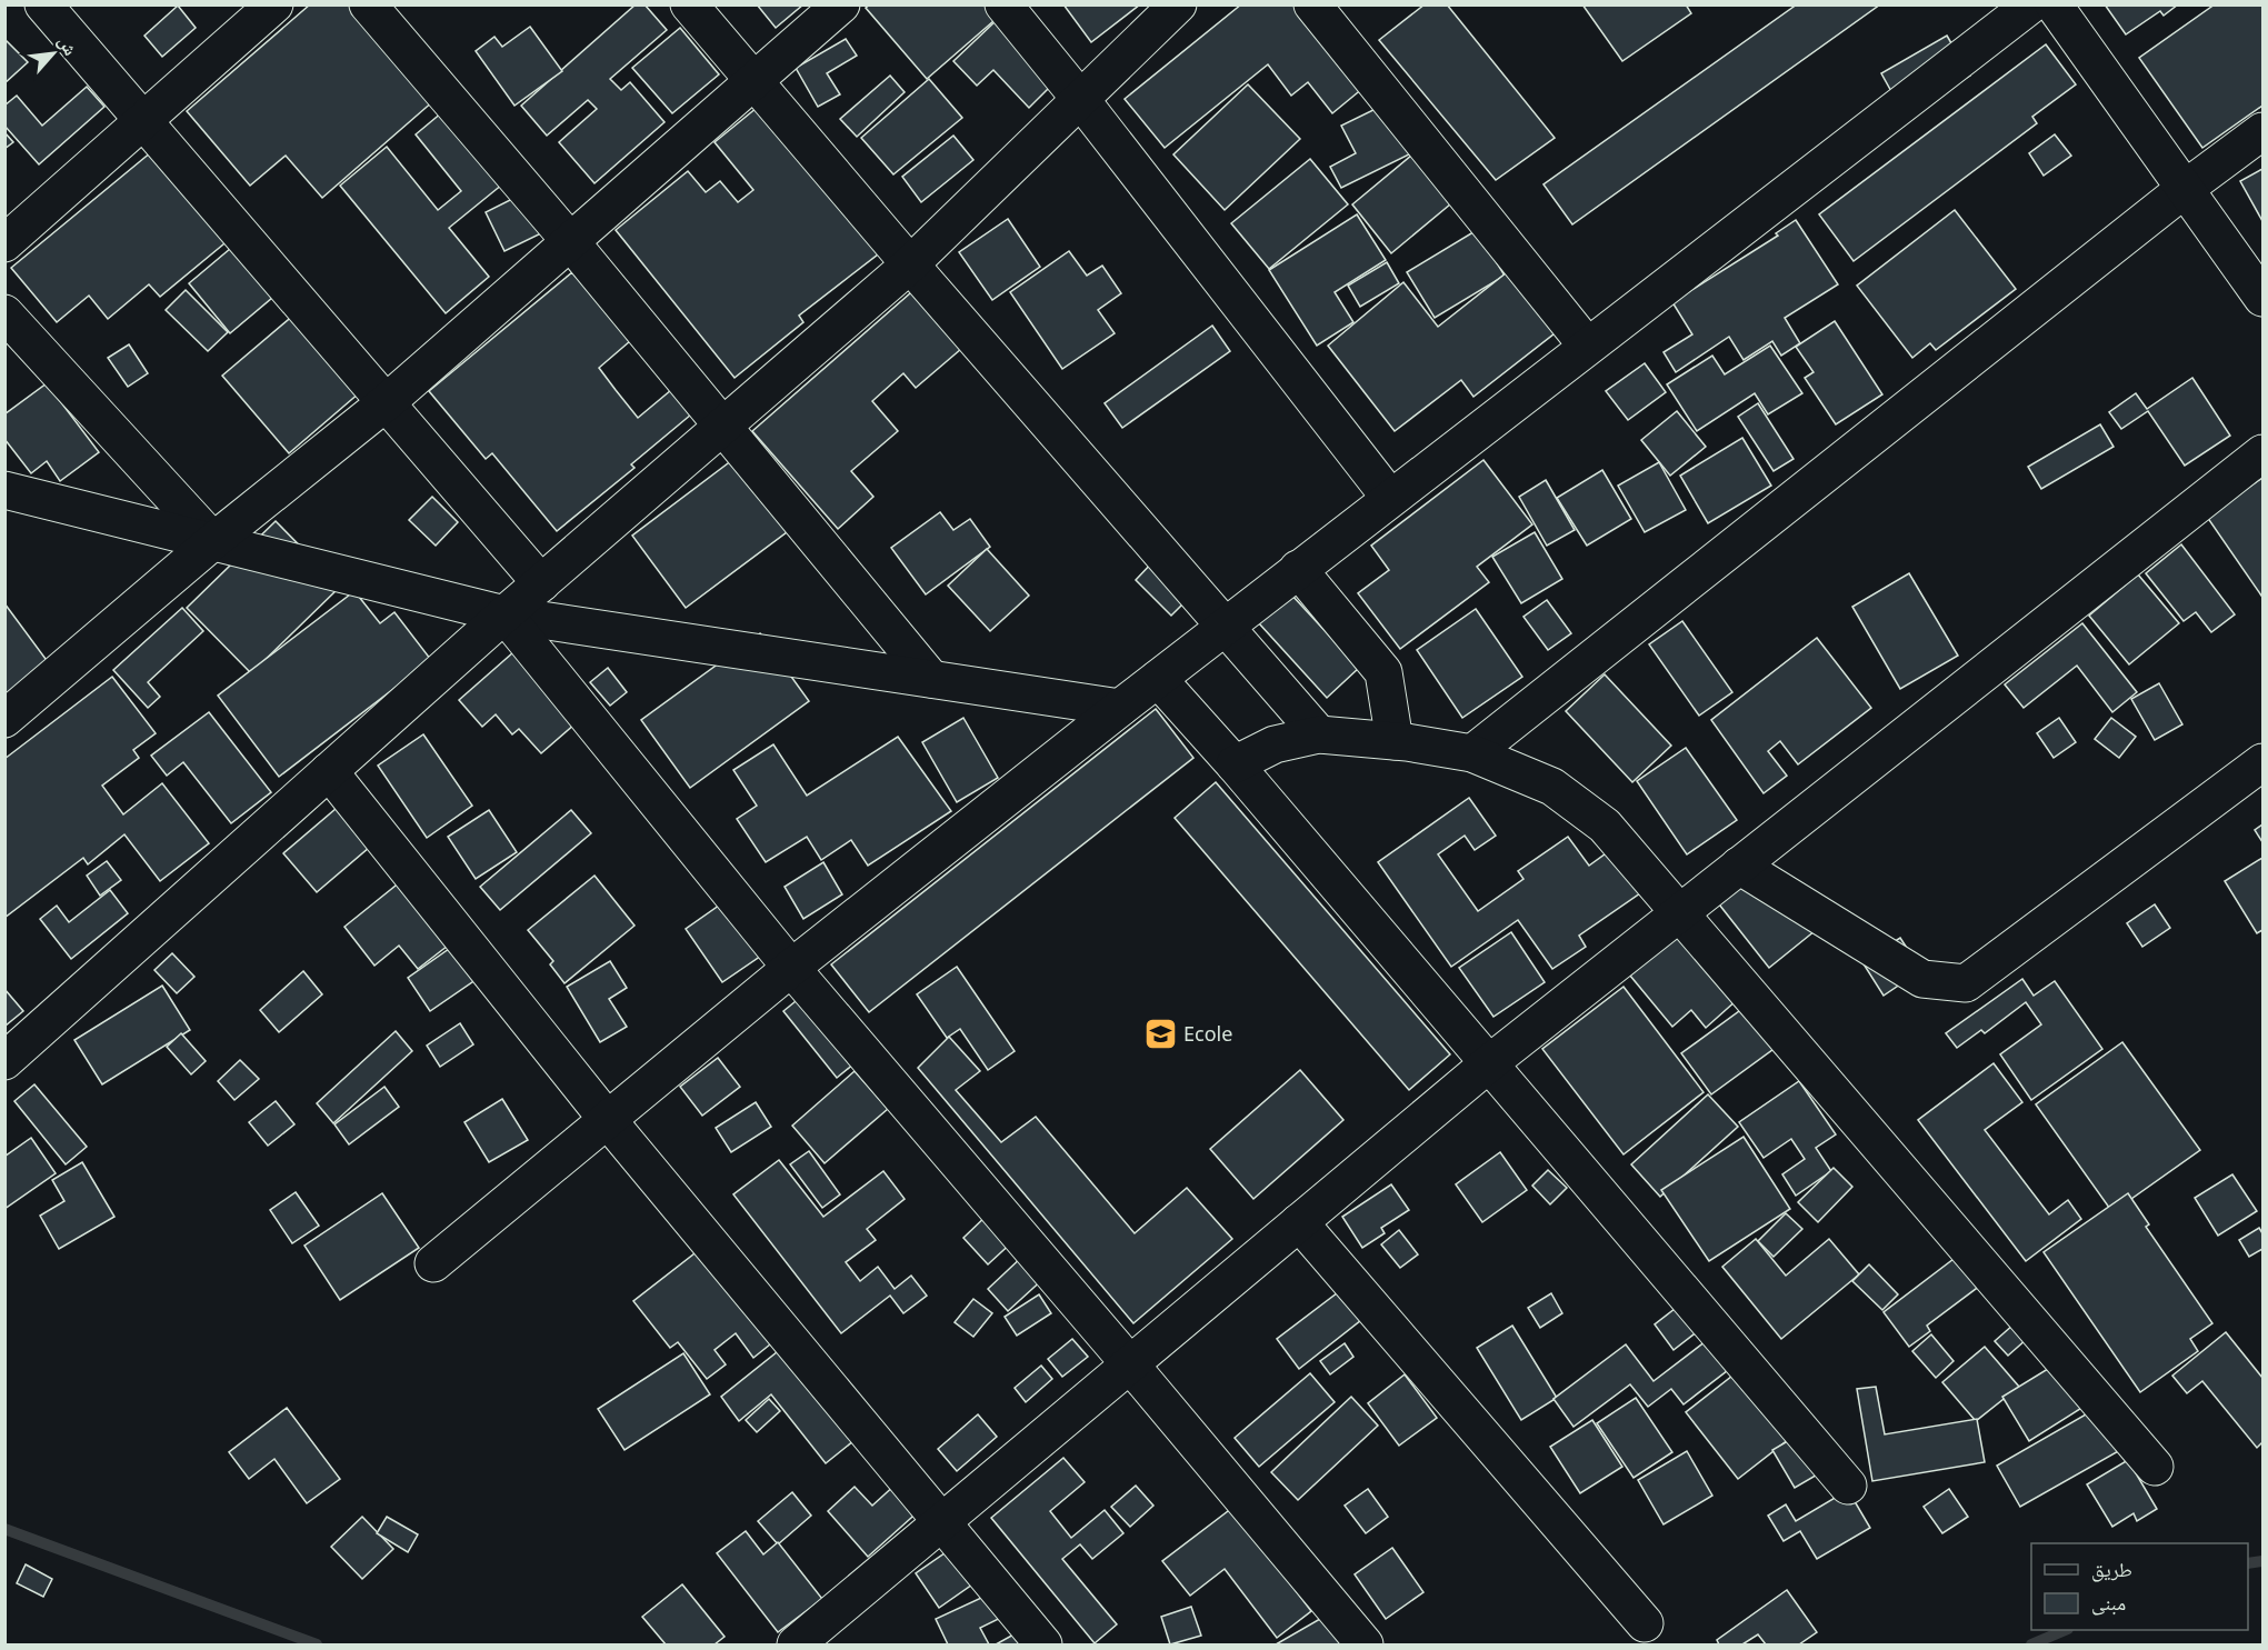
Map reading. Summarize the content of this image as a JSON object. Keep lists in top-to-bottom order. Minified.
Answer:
{"places":{"school or university":["Ecole"]},"legend":["طريق","مبنى"],"north":"top right"}
